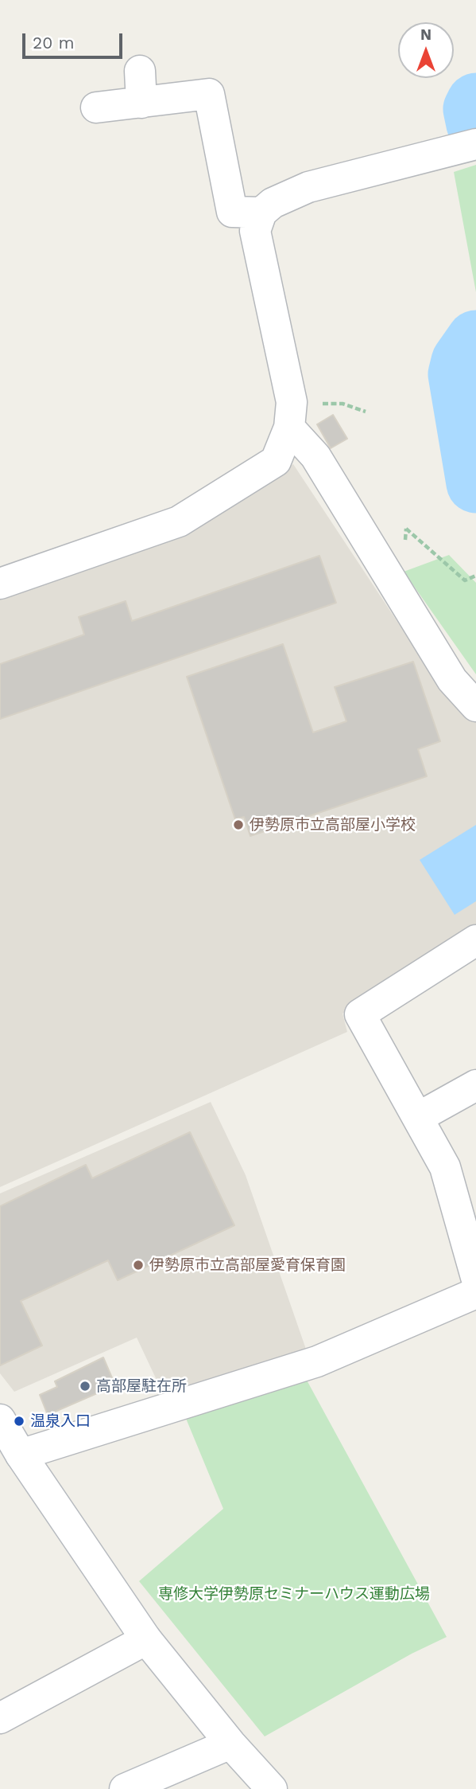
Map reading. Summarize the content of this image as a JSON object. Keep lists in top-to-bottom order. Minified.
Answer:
{"parks":["専修大学伊勢原セミナーハウス運動広場"],"places":["伊勢原市立高部屋小学校","伊勢原市立高部屋愛育保育園","高部屋駐在所","温泉入口"],"scale_bar":"20 m","north":"top"}
